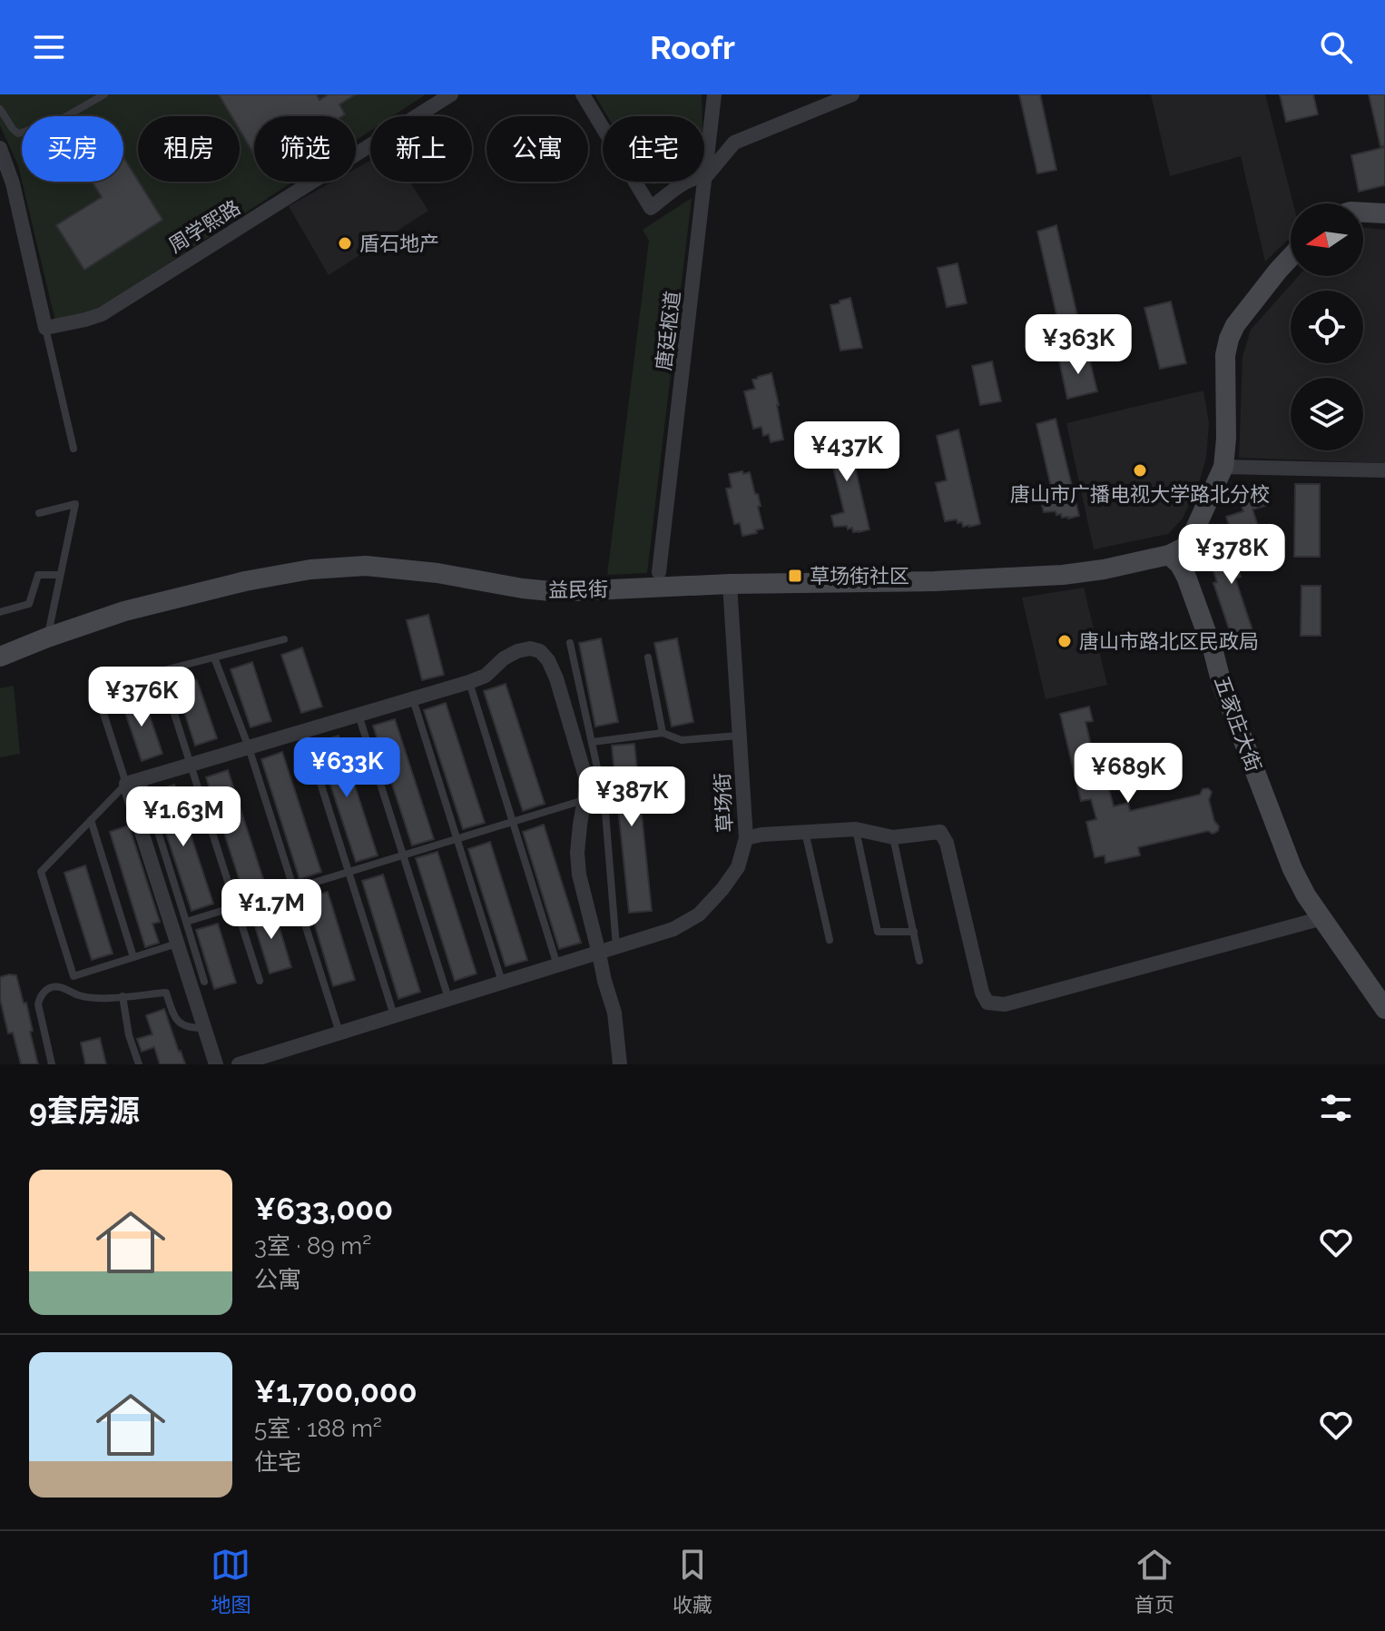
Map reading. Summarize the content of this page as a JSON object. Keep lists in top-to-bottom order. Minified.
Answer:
{"streets":{"street":["周学熙路","唐廷枢道","益民街","五家庄大街","草场街"]},"crossings":[["益民街","五家庄大街"],["益民街","草场街"]],"places":{"other":["盾石地产","唐山市广播电视大学路北分校","唐山市路北区民政局"],"transit":["草场街社区"]},"north":"left","page":{"header":"Roofr","chip":["买房","租房","筛选","新上","公寓","住宅"],"price":["¥363K","¥437K","¥378K","¥376K","¥633K","¥689K","¥387K","¥1.63M","¥1.7M"],"heading":"9套房源","list":[{"name":"¥633,000","note":"3室 · 89 m² · 公寓"},{"name":"¥1,700,000","note":"5室 · 188 m² · 住宅"}],"tabs":["地图","收藏","首页"]}}
